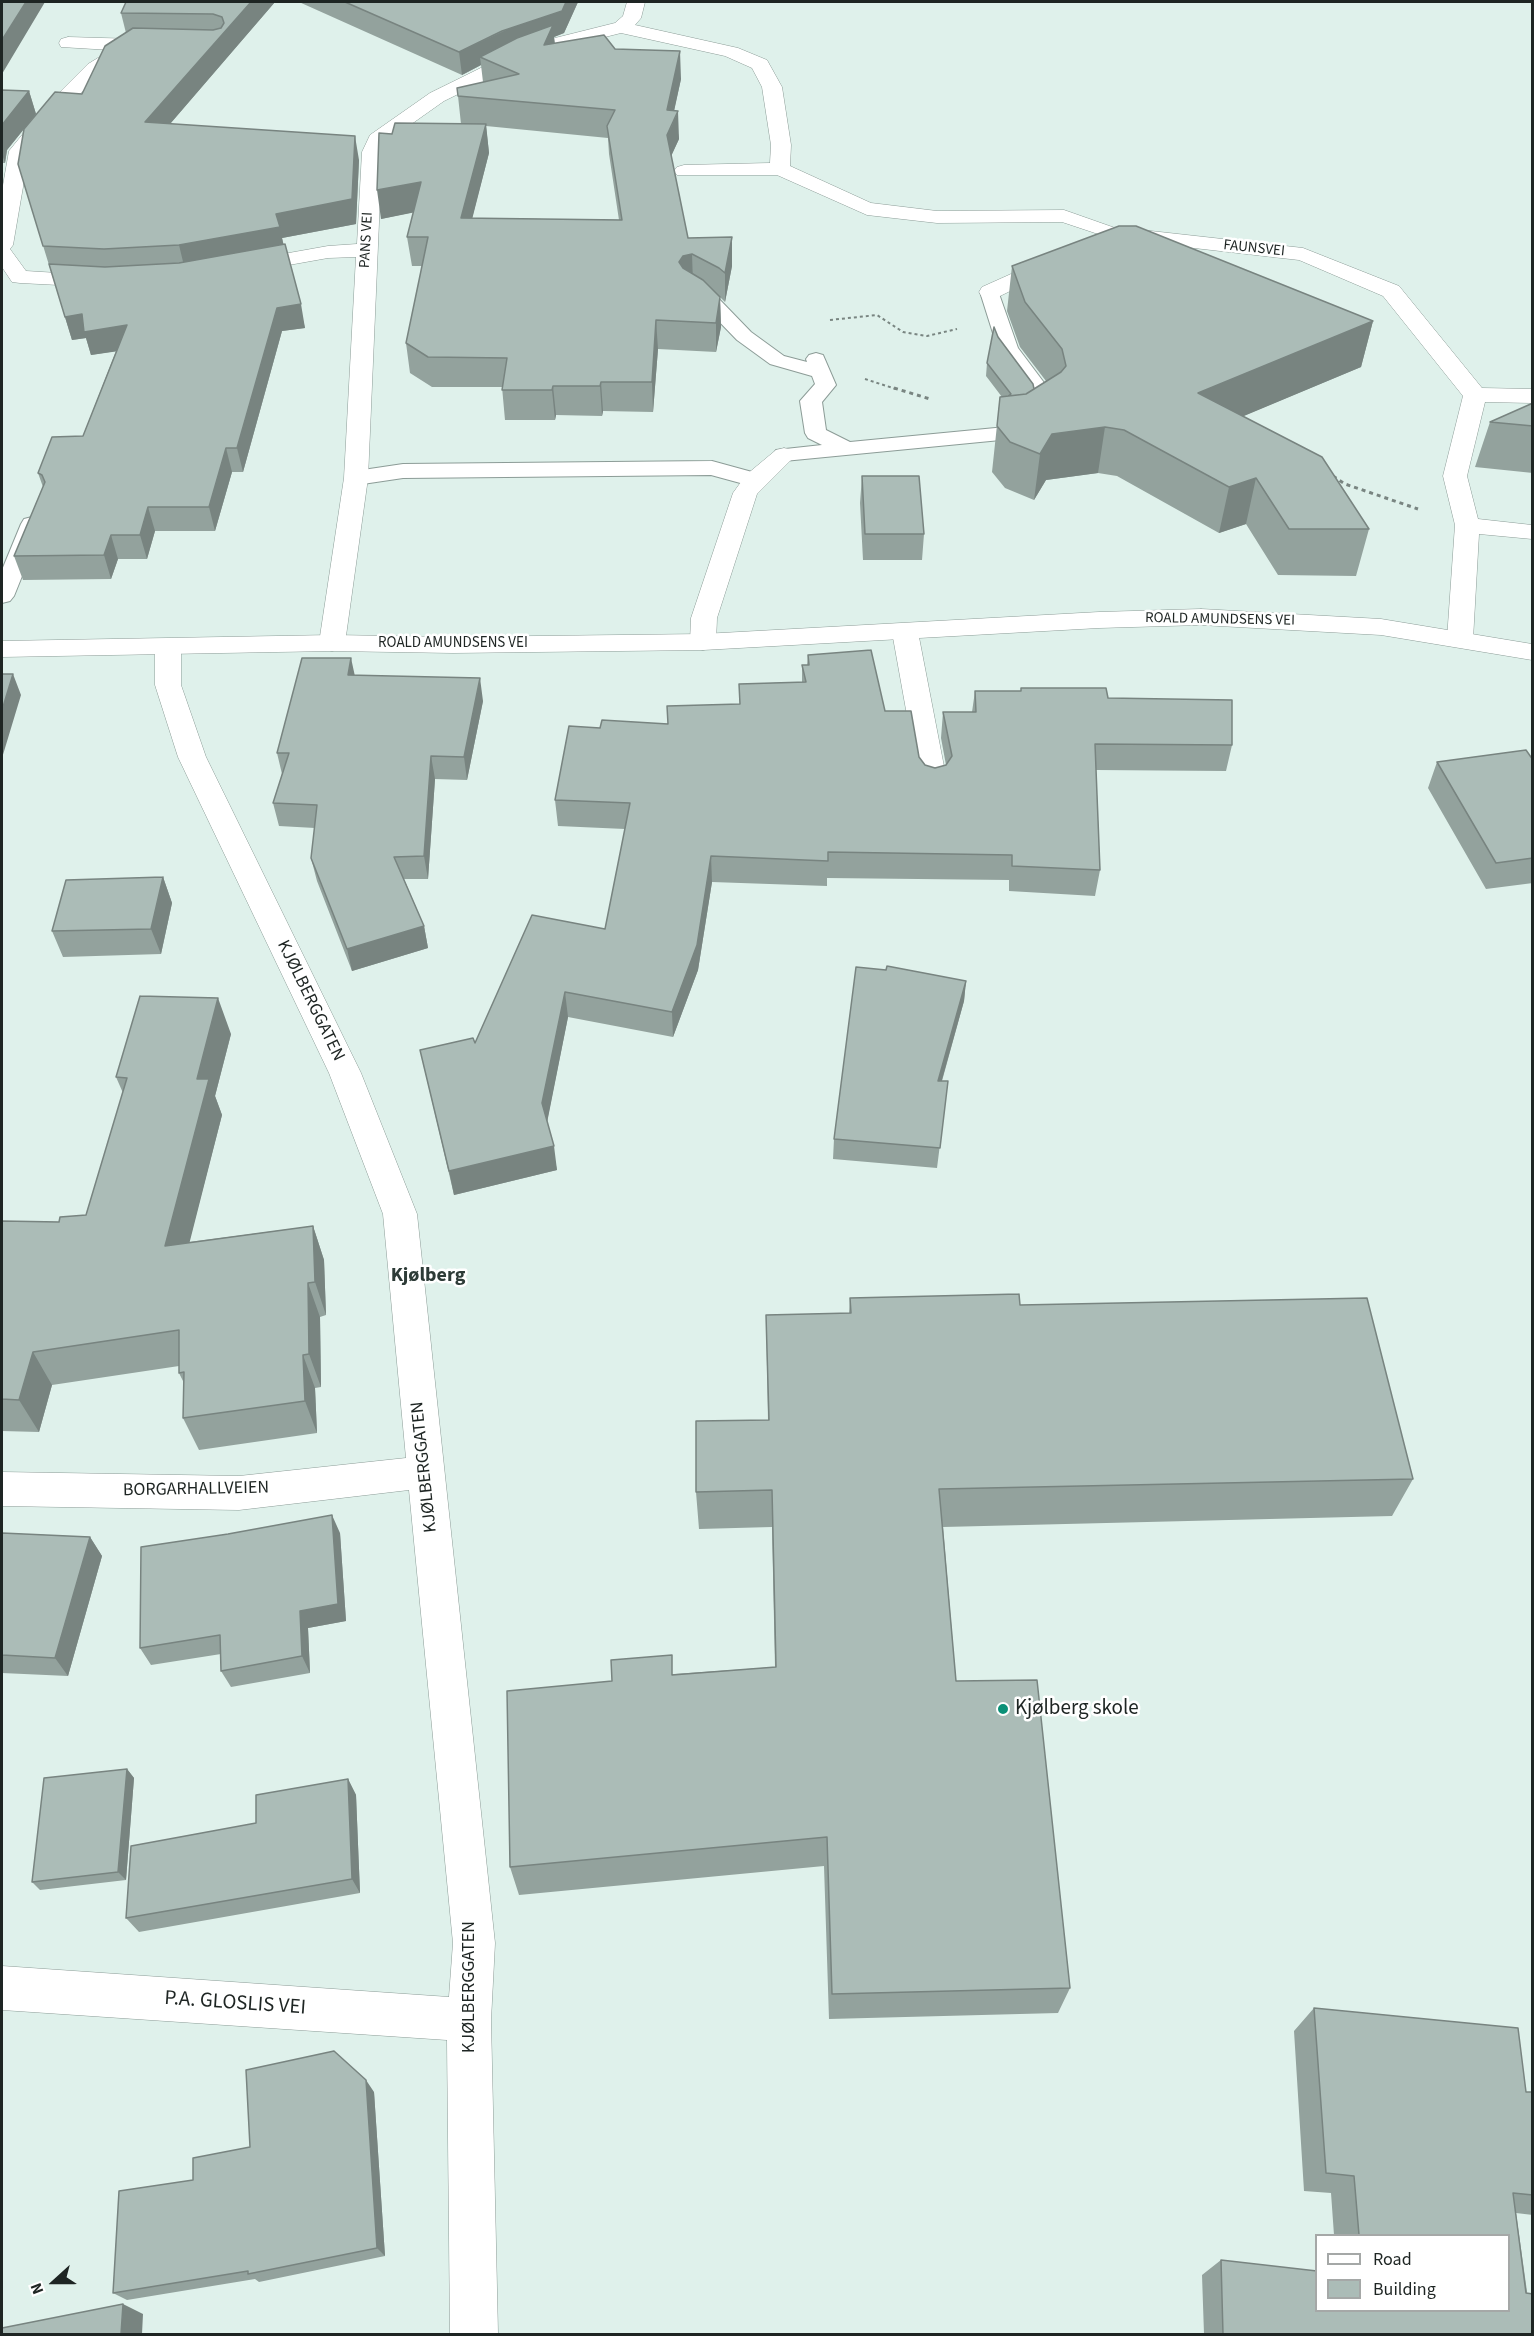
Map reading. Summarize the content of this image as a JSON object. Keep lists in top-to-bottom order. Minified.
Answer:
{"streets":{"street":["PANS VEI","FAUNSVEI","ROALD AMUNDSENS VEI","KJØLBERGGATEN","BORGARHALLVEIEN","P.A. GLOSLIS VEI"]},"crossings":[["PANS VEI","ROALD AMUNDSENS VEI"],["ROALD AMUNDSENS VEI","KJØLBERGGATEN"],["KJØLBERGGATEN","BORGARHALLVEIEN"],["KJØLBERGGATEN","P.A. GLOSLIS VEI"]],"districts":["Kjølberg"],"places":["Kjølberg skole"],"legend":["Road","Building"],"north":"left"}
